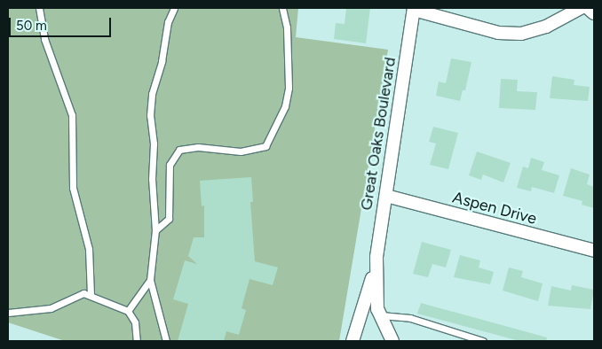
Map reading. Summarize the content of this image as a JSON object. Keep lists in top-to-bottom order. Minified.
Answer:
{"streets":{"street":["Great Oaks Boulevard","Aspen Drive"]},"crossings":[["Great Oaks Boulevard","Aspen Drive"]],"scale_bar":"50 m"}
